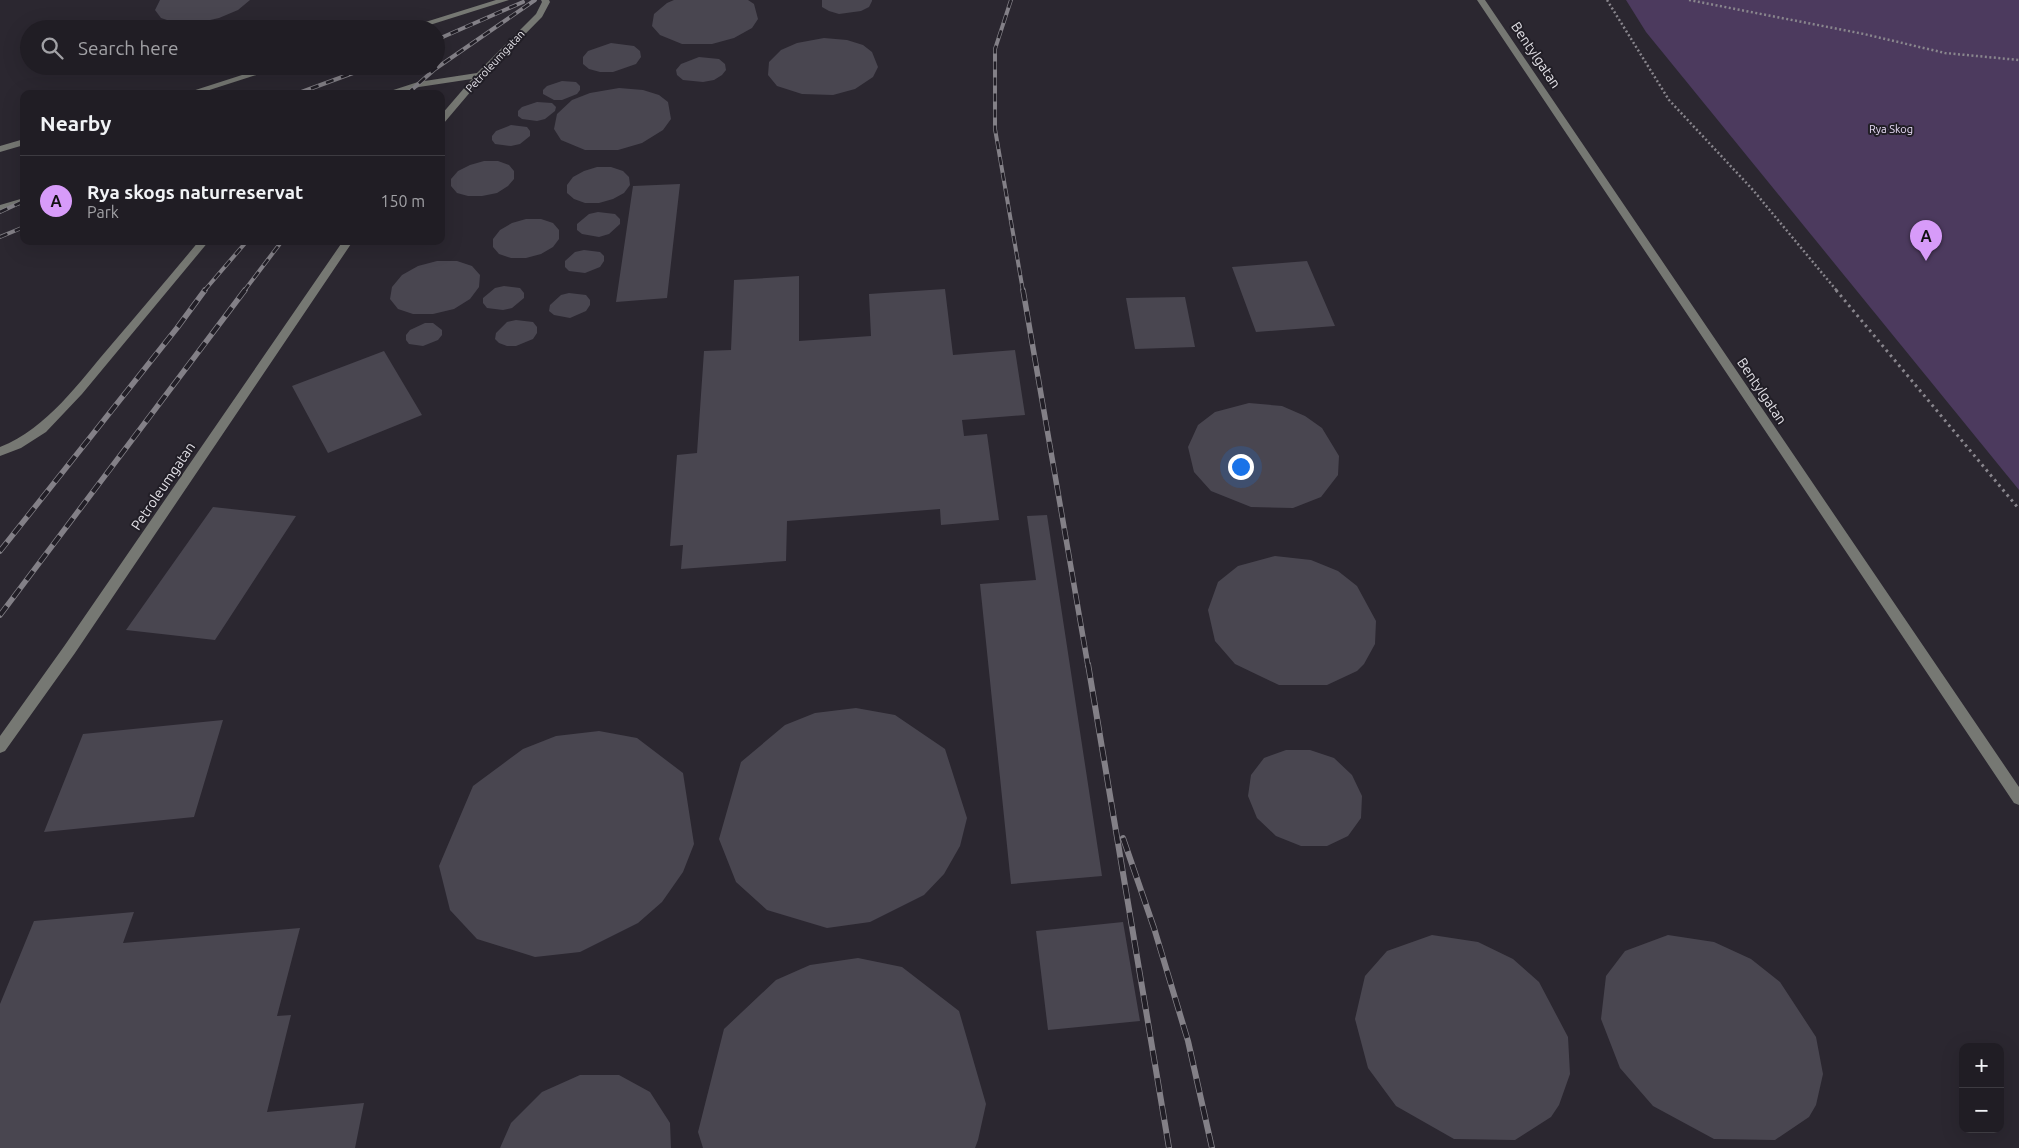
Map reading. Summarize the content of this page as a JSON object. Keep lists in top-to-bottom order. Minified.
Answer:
{"streets":{"lane":["Bentylgatan","Petroleumgatan"]},"parks":["Rya Skog"],"page":{"search":"Search here","heading":"Nearby","list":[{"mark":"A","name":"Rya skogs naturreservat","note":"Park","value":"150 m"}],"pins":"A","map_buttons":["+","−"]}}
